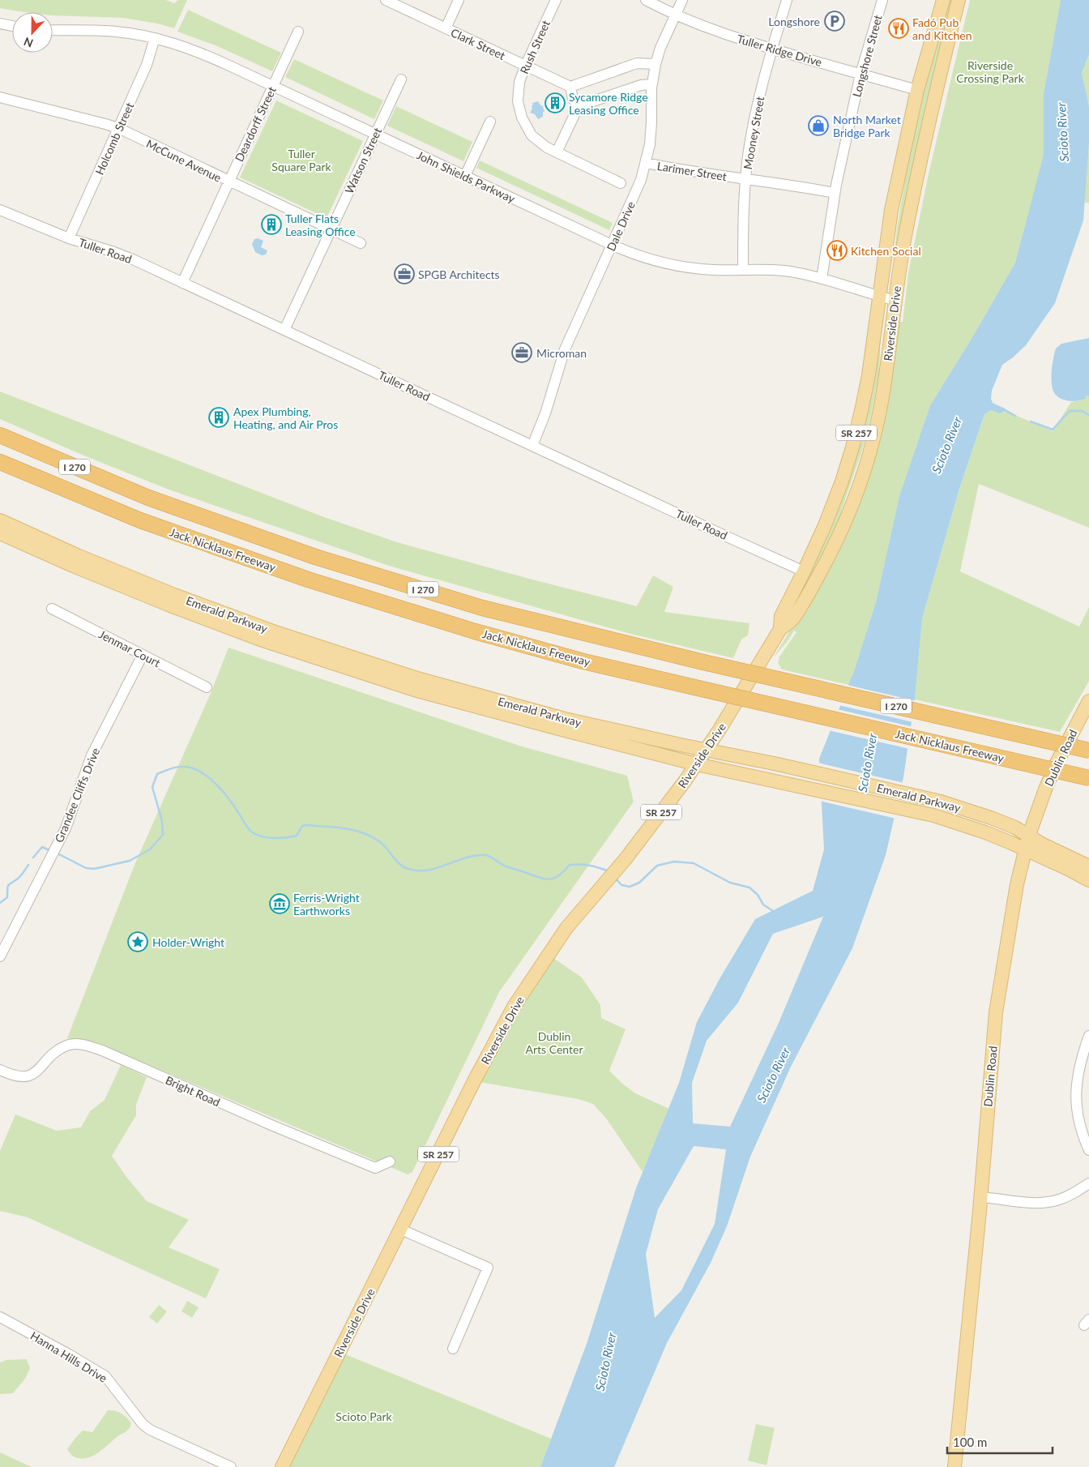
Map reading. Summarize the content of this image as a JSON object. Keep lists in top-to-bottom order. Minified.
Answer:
{"streets":{"highway":["I 270","Jack Nicklaus Freeway"],"main road":["Riverside Drive","SR 257","Emerald Parkway","Dublin Road"],"street":["Clark Street","Rush Street","Tuller Ridge Drive","Longshore Street","Deardorff Street","Mooney Street","Holcomb Street","McCune Avenue","Watson Street","Larimer Street","John Shields Parkway","Dale Drive","Tuller Road","Jenmar Court","Grandee Cliffs Drive","Bright Road","Hanna Hills Drive"]},"crossings":[["Clark Street","Rush Street"],["Tuller Ridge Drive","Longshore Street"],["Tuller Ridge Drive","Mooney Street"],["Tuller Ridge Drive","Dale Drive"],["Tuller Ridge Drive","Riverside Drive"],["Longshore Street","Larimer Street"],["Longshore Street","John Shields Parkway"],["Deardorff Street","McCune Avenue"],["Deardorff Street","John Shields Parkway"],["Deardorff Street","Tuller Road"],["Mooney Street","Larimer Street"],["Mooney Street","John Shields Parkway"],["Holcomb Street","McCune Avenue"],["Holcomb Street","John Shields Parkway"],["Holcomb Street","Tuller Road"],["McCune Avenue","Watson Street"],["Watson Street","John Shields Parkway"],["Watson Street","Tuller Road"],["Larimer Street","Dale Drive"],["John Shields Parkway","Dale Drive"],["John Shields Parkway","Riverside Drive"],["Dale Drive","Tuller Road"],["Tuller Road","Riverside Drive"],["Riverside Drive","Emerald Parkway"],["Emerald Parkway","Dublin Road"],["Jenmar Court","Grandee Cliffs Drive"]],"water":["Scioto River"],"parks":["Riverside Crossing Park","Tuller Square Park","Dublin Arts Center","Scioto Park"],"places":{"parking":["Longshore"],"restaurant":["Fadó Pub and Kitchen","Kitchen Social"],"building":["Sycamore Ridge Leasing Office","Tuller Flats Leasing Office","Apex Plumbing, Heating, and Air Pros"],"shop":["North Market Bridge Park"],"office":["SPGB Architects","Microman"],"museum":["Ferris-Wright Earthworks"],"place":["Holder-Wright"]},"scale_bar":"100 m","north":"bottom"}
